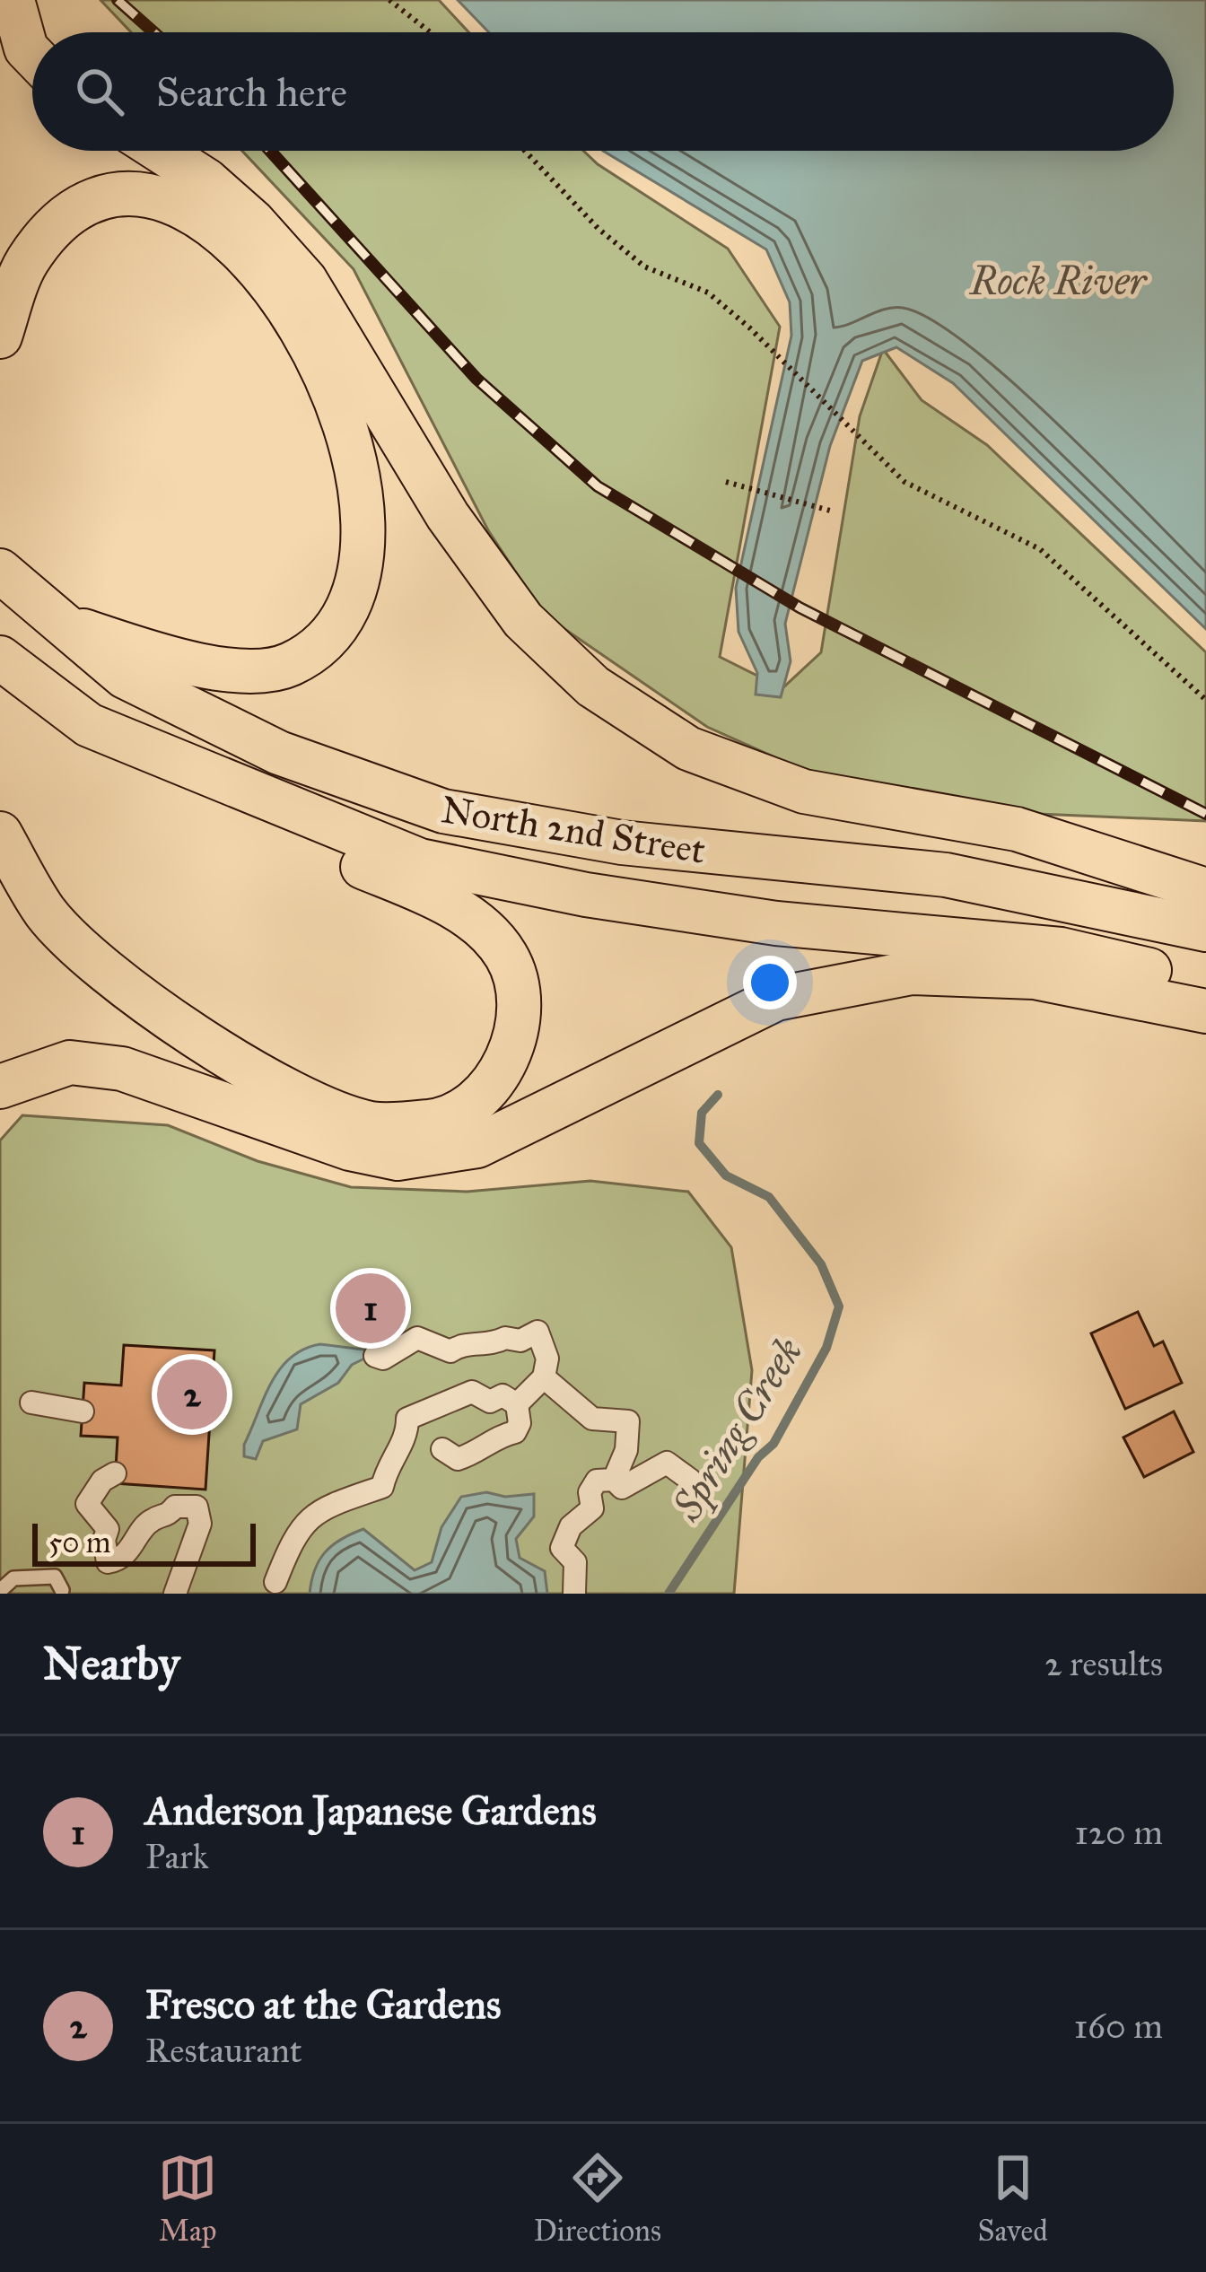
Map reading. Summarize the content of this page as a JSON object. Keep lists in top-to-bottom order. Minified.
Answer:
{"streets":{"main road":["North 2nd Street"]},"water":["Rock River","Spring Creek"],"scale_bar":"50 m","page":{"search":"Search here","pins":["1","2"],"scale":"50 m","heading":["Nearby","2 results"],"list":[{"mark":"1","name":"Anderson Japanese Gardens","note":"Park","value":"120 m"},{"mark":"2","name":"Fresco at the Gardens","note":"Restaurant","value":"160 m"}],"nav":["Map","Directions","Saved"]}}
